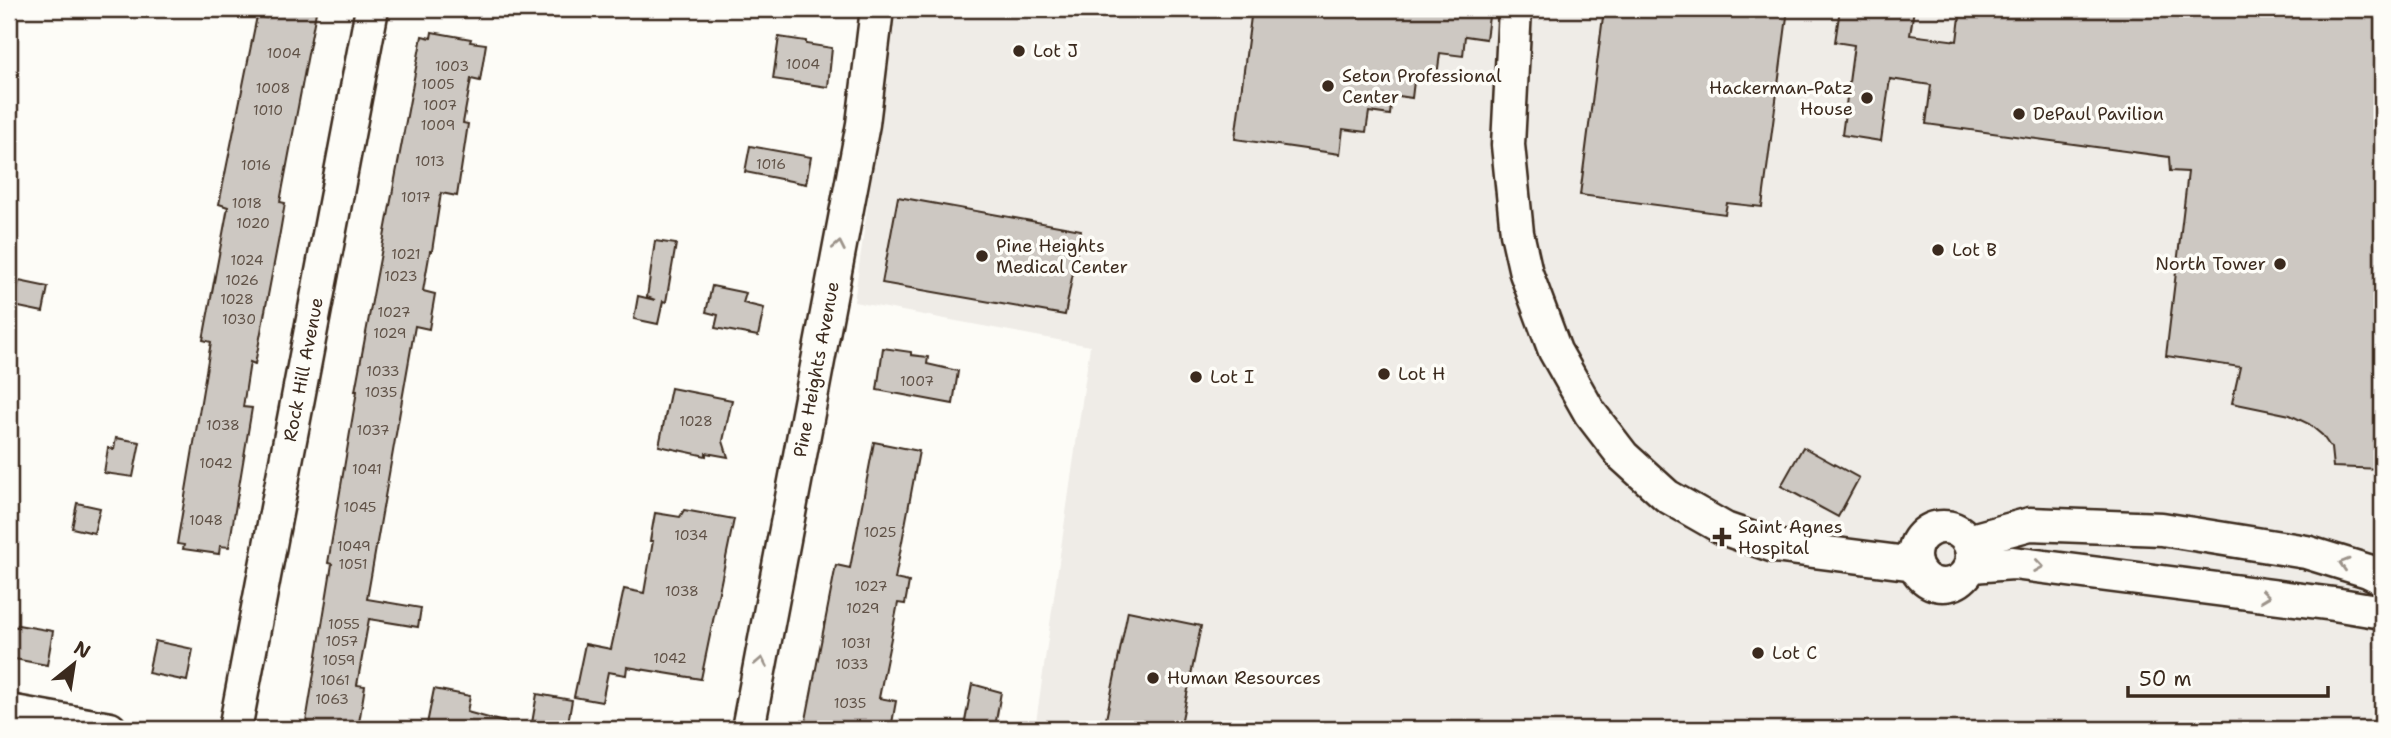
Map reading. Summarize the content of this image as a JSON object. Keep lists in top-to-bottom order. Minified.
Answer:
{"streets":{"street":["Rock Hill Avenue","Pine Heights Avenue"]},"one_way":["Pine Heights Avenue"],"places":{"other":["Lot J","Seton Professional Center","Hackerman-Patz House","DePaul Pavilion","Lot B","Pine Heights Medical Center","North Tower","Lot H","Lot I","Lot C","Human Resources"],"health":["Saint Agnes Hospital"]},"house_numbers":["1004","1004","1003","1005","1008","1007","1010","1009","1013","1016","1016","1017","1018","1020","1021","1024","1023","1026","1028","1027","1030","1029","1033","1007","1035","1028","1038","1037","1042","1041","1045","1048","1025","1034","1049","1051","1027","1038","1029","1055","1057","1031","1042","1059","1033","1061","1063","1035"],"scale_bar":"50 m","north":"top right"}
